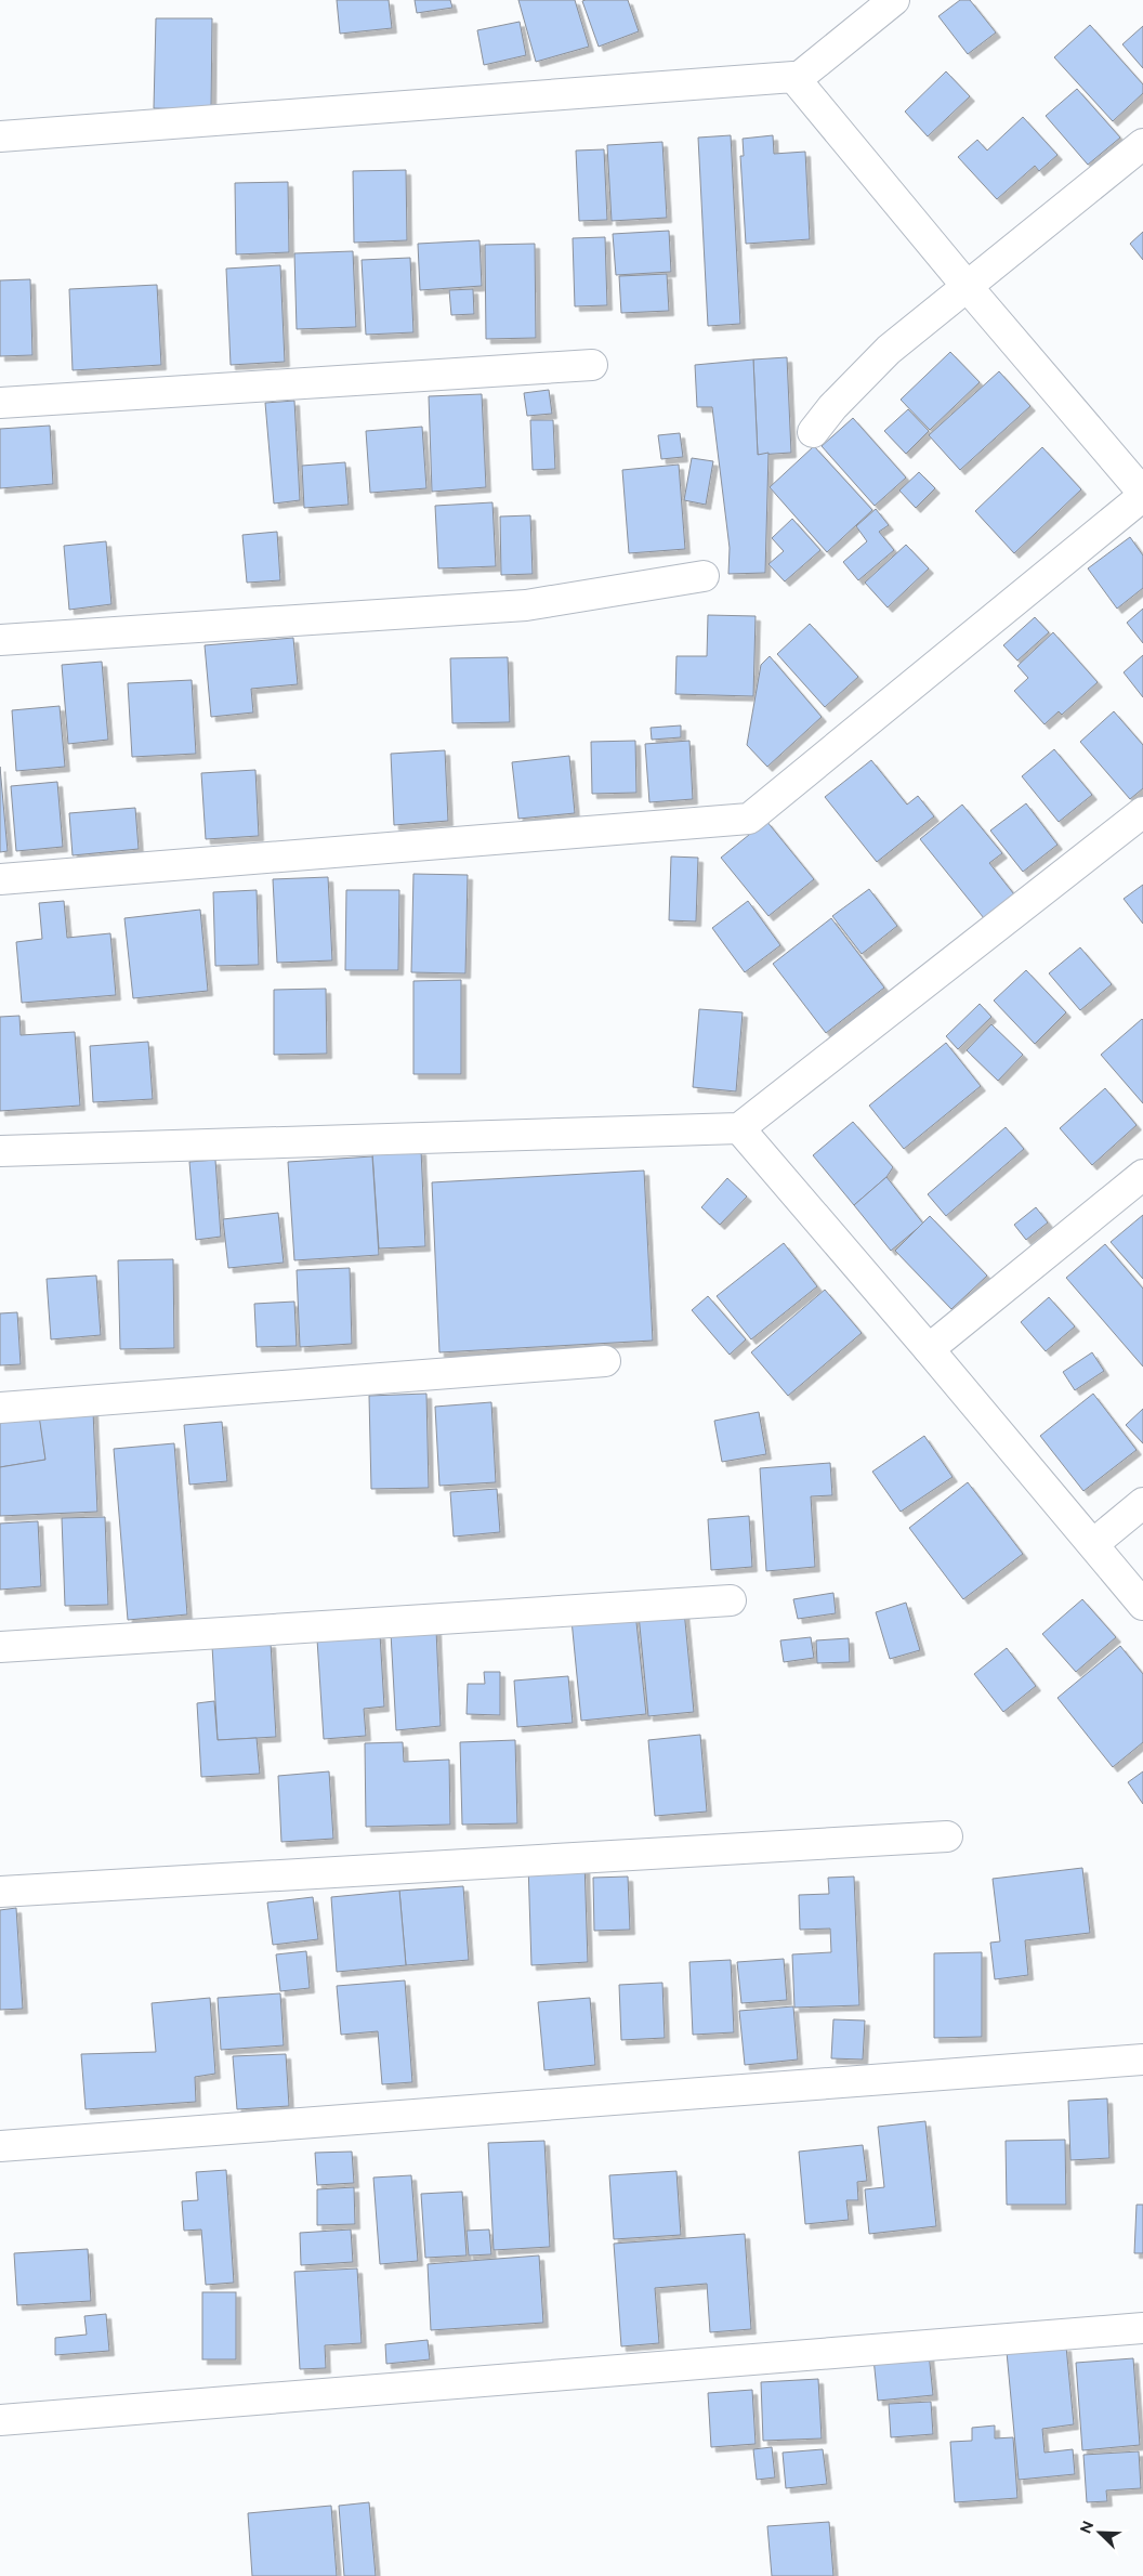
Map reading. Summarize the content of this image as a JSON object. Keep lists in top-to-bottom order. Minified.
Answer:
{"north":"top left"}
